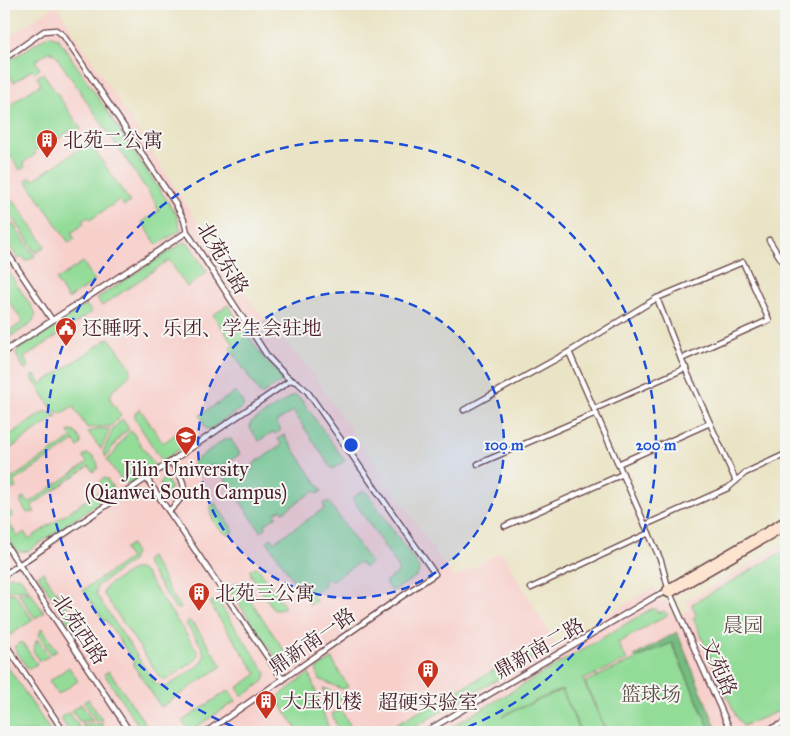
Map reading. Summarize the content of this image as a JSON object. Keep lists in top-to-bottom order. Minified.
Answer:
{"streets":{"lane":["北苑东路","北苑西路","鼎新南一路","鼎新南二路","文苑路"]},"crossings":[["北苑东路","鼎新南一路"],["鼎新南二路","文苑路"]],"parks":["晨园","篮球场"],"places":{"building":["北苑二公寓","北苑三公寓","超硬实验室","大压机楼"],"public building":["还睡呀、乐团、学生会驻地"],"school or university":["Jilin University (Qianwei South Campus)"]},"rings":["100 m","200 m"]}
